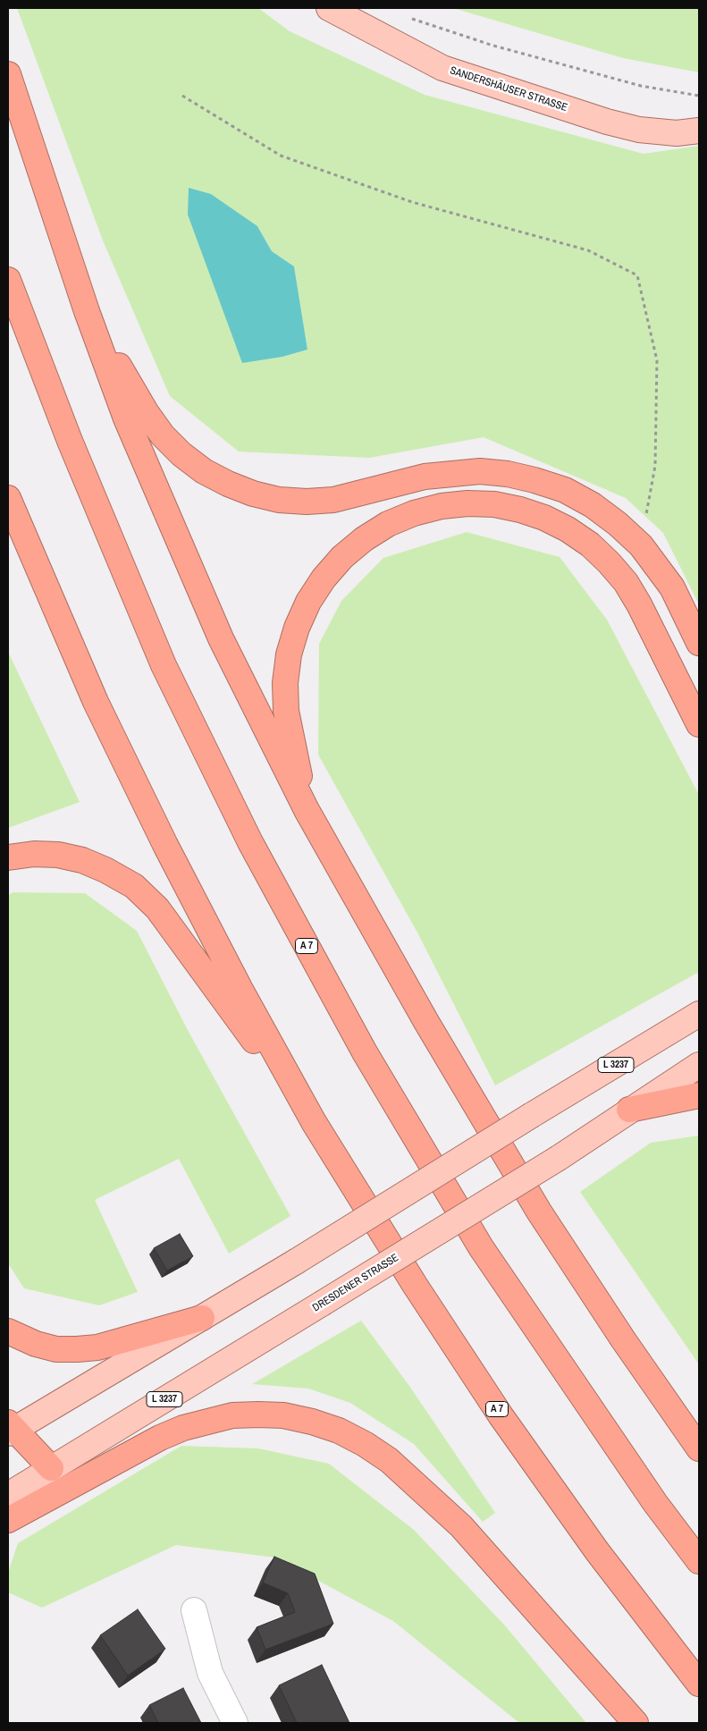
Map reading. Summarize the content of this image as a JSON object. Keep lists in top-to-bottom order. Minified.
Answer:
{"streets":{"highway":["A 7"],"main road":["SANDERSHÄUSER STRASSE","L 3237","DRESDENER STRASSE"]}}
